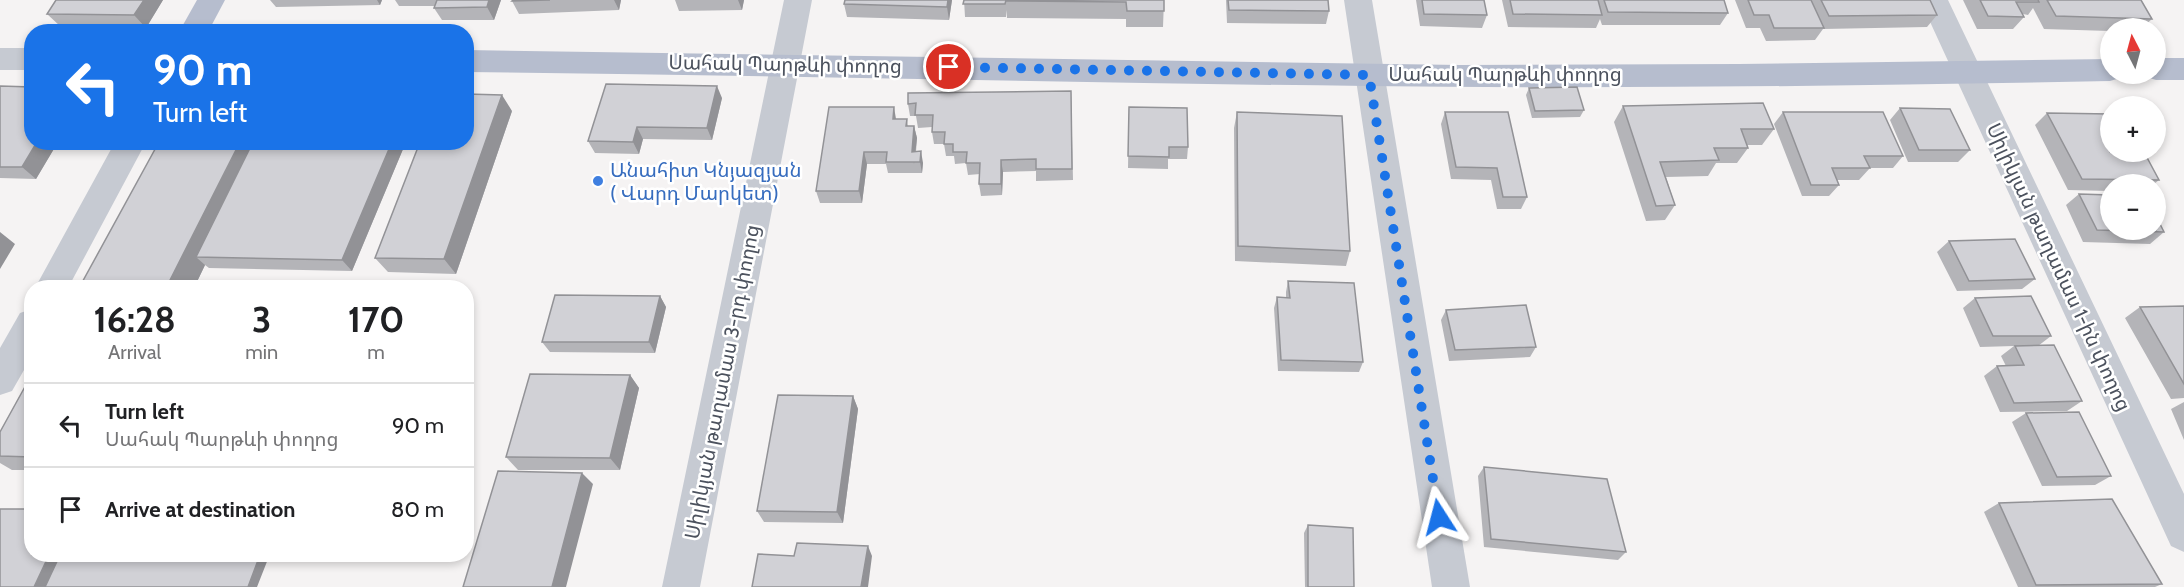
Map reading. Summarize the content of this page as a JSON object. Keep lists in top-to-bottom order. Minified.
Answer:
{"streets":{"main road":["Սահակ Պարթևի փողոց"],"street":["Սիլիկյան թաղամաս 1-ին փողոց","Սիլիկյան թաղամաս 3-րդ փողոց"]},"crossings":[["Սահակ Պարթևի փողոց","Սիլիկյան թաղամաս 1-ին փողոց"],["Սահակ Պարթևի փողոց","Սիլիկյան թաղամաս 3-րդ փողոց"]],"places":["Անահիտ Կնյազյան ( Վարդ Մարկետ)"],"north":"top","page":{"map_buttons":["+","−"],"turn":["90 m","Turn left"],"eta":["16:28","Arrival","3","min","170","m"],"list":[{"name":"Turn left","note":"Սահակ Պարթևի փողոց","value":"90 m"},{"name":"Arrive at destination","value":"80 m"}]}}
